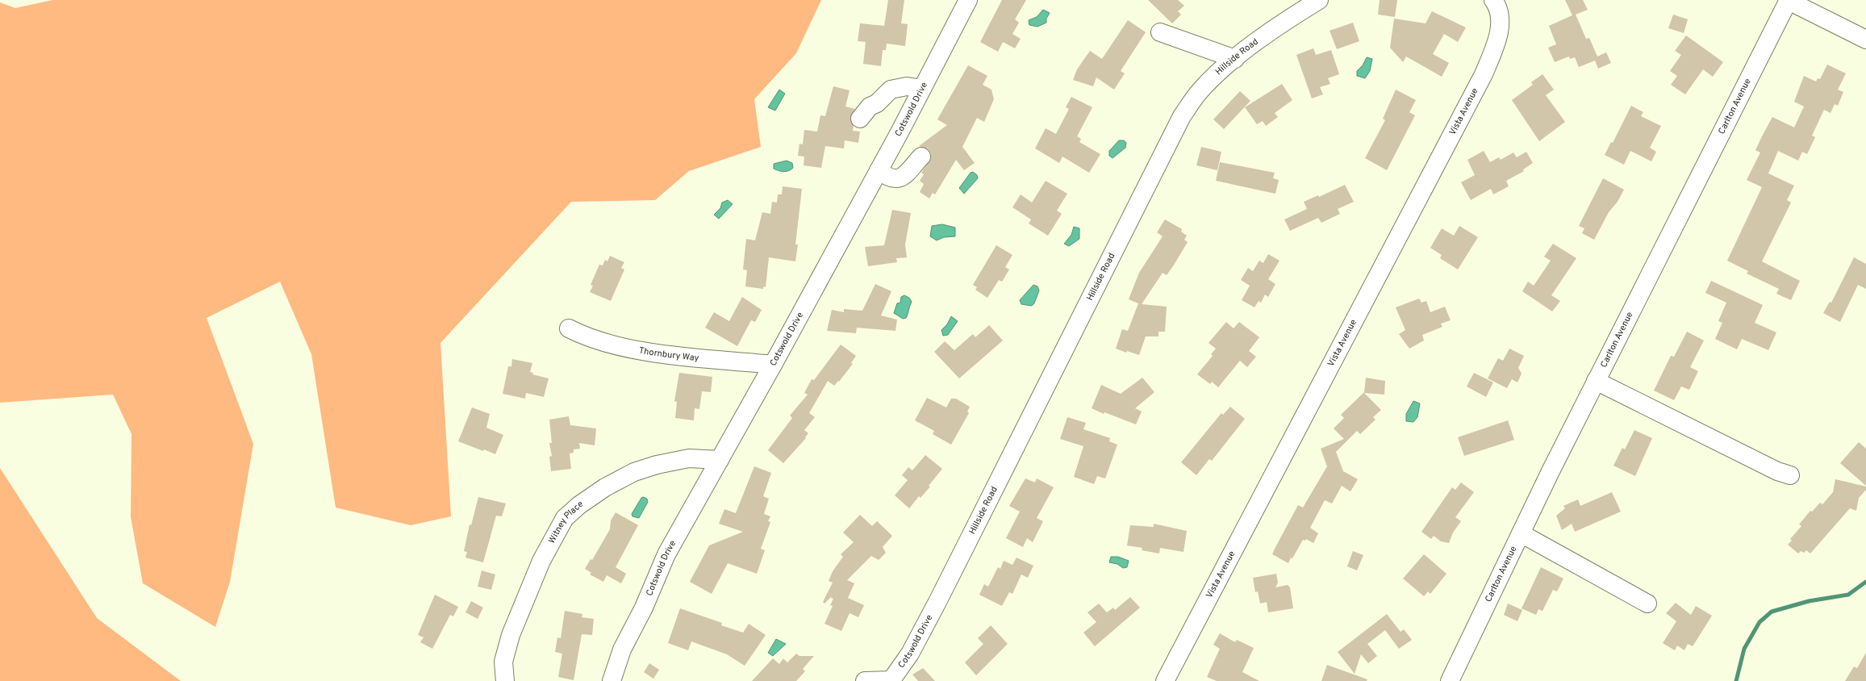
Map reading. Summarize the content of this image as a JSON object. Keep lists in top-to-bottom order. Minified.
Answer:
{"streets":{"street":["Hillside Road","Carlton Avenue","Cotswold Drive","Vista Avenue","Thornbury Way","Witney Place"]},"crossings":[["Hillside Road","Cotswold Drive"],["Cotswold Drive","Thornbury Way"],["Cotswold Drive","Witney Place"]]}
